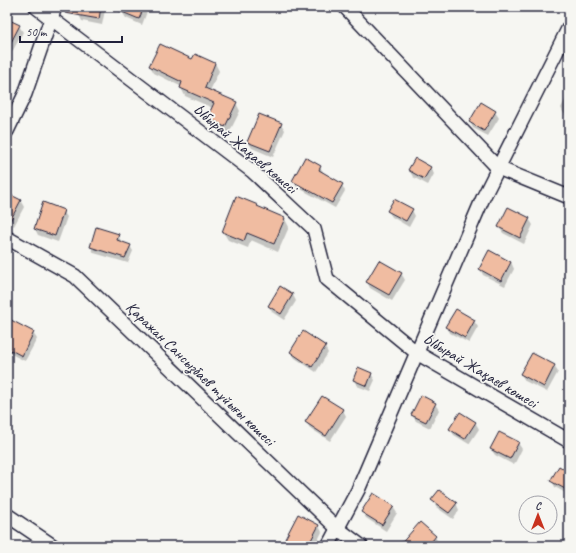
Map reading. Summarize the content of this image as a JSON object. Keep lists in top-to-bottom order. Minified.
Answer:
{"streets":{"street":["Ыбырай Жақаев көшесі","Қаражан Сансызбаев тұйығы көшесі"]},"scale_bar":"50 m","north":"top"}
